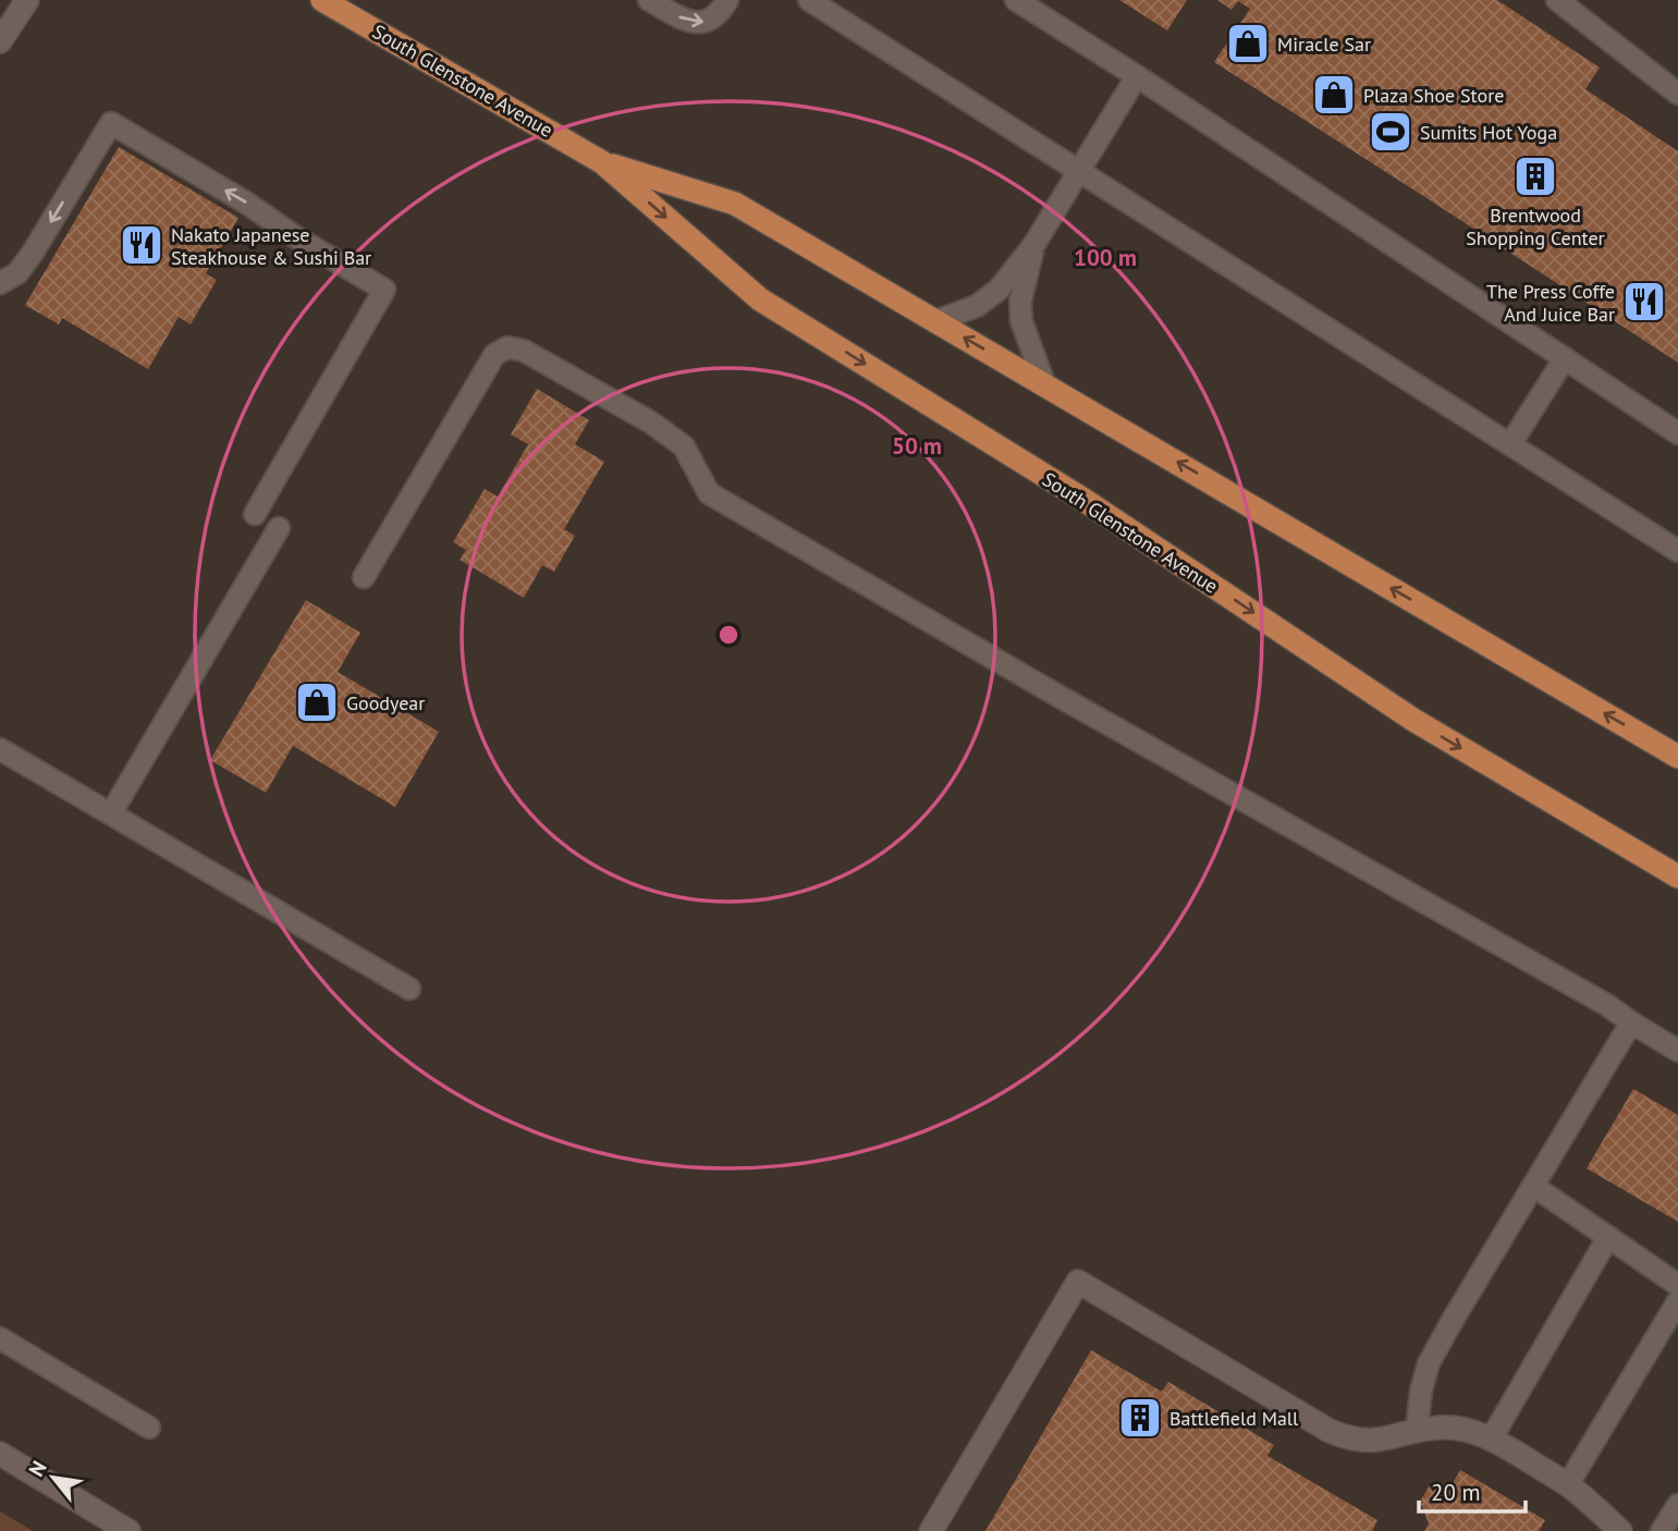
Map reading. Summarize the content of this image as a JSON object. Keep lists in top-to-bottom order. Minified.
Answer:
{"streets":{"main road":["South Glenstone Avenue"]},"places":{"shop":["Miracle Sar","Plaza Shoe Store","Goodyear"],"sports":["Sumits Hot Yoga"],"building":["Brentwood Shopping Center","Battlefield Mall"],"restaurant":["Nakato Japanese Steakhouse & Sushi Bar","The Press Coffe And Juice Bar"]},"scale_bar":"20 m","north":"top left","rings":["100 m","50 m"]}
